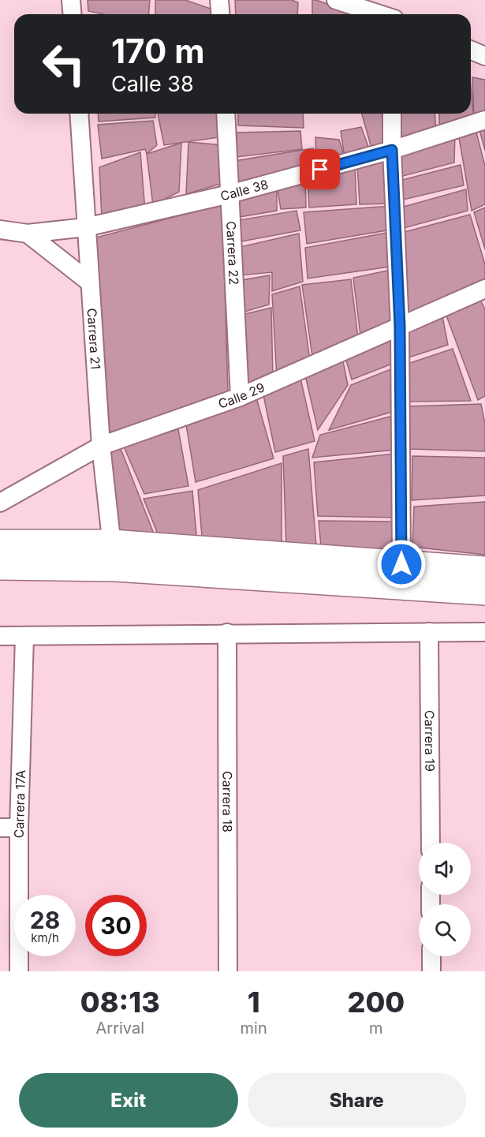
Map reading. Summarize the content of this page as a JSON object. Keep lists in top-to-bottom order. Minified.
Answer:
{"streets":{"street":["Calle 38","Carrera 22","Carrera 21","Calle 29","Carrera 19","Carrera 18","Carrera 17A"]},"crossings":[["Calle 38","Carrera 22"],["Calle 38","Carrera 21"],["Carrera 22","Calle 29"],["Carrera 21","Calle 29"]],"page":{"turn":["170 m","Calle 38"],"speed":"28 km/h","limit":"30","eta":["08:13","Arrival","1","min","200","m"],"buttons":["Exit","Share"]}}
